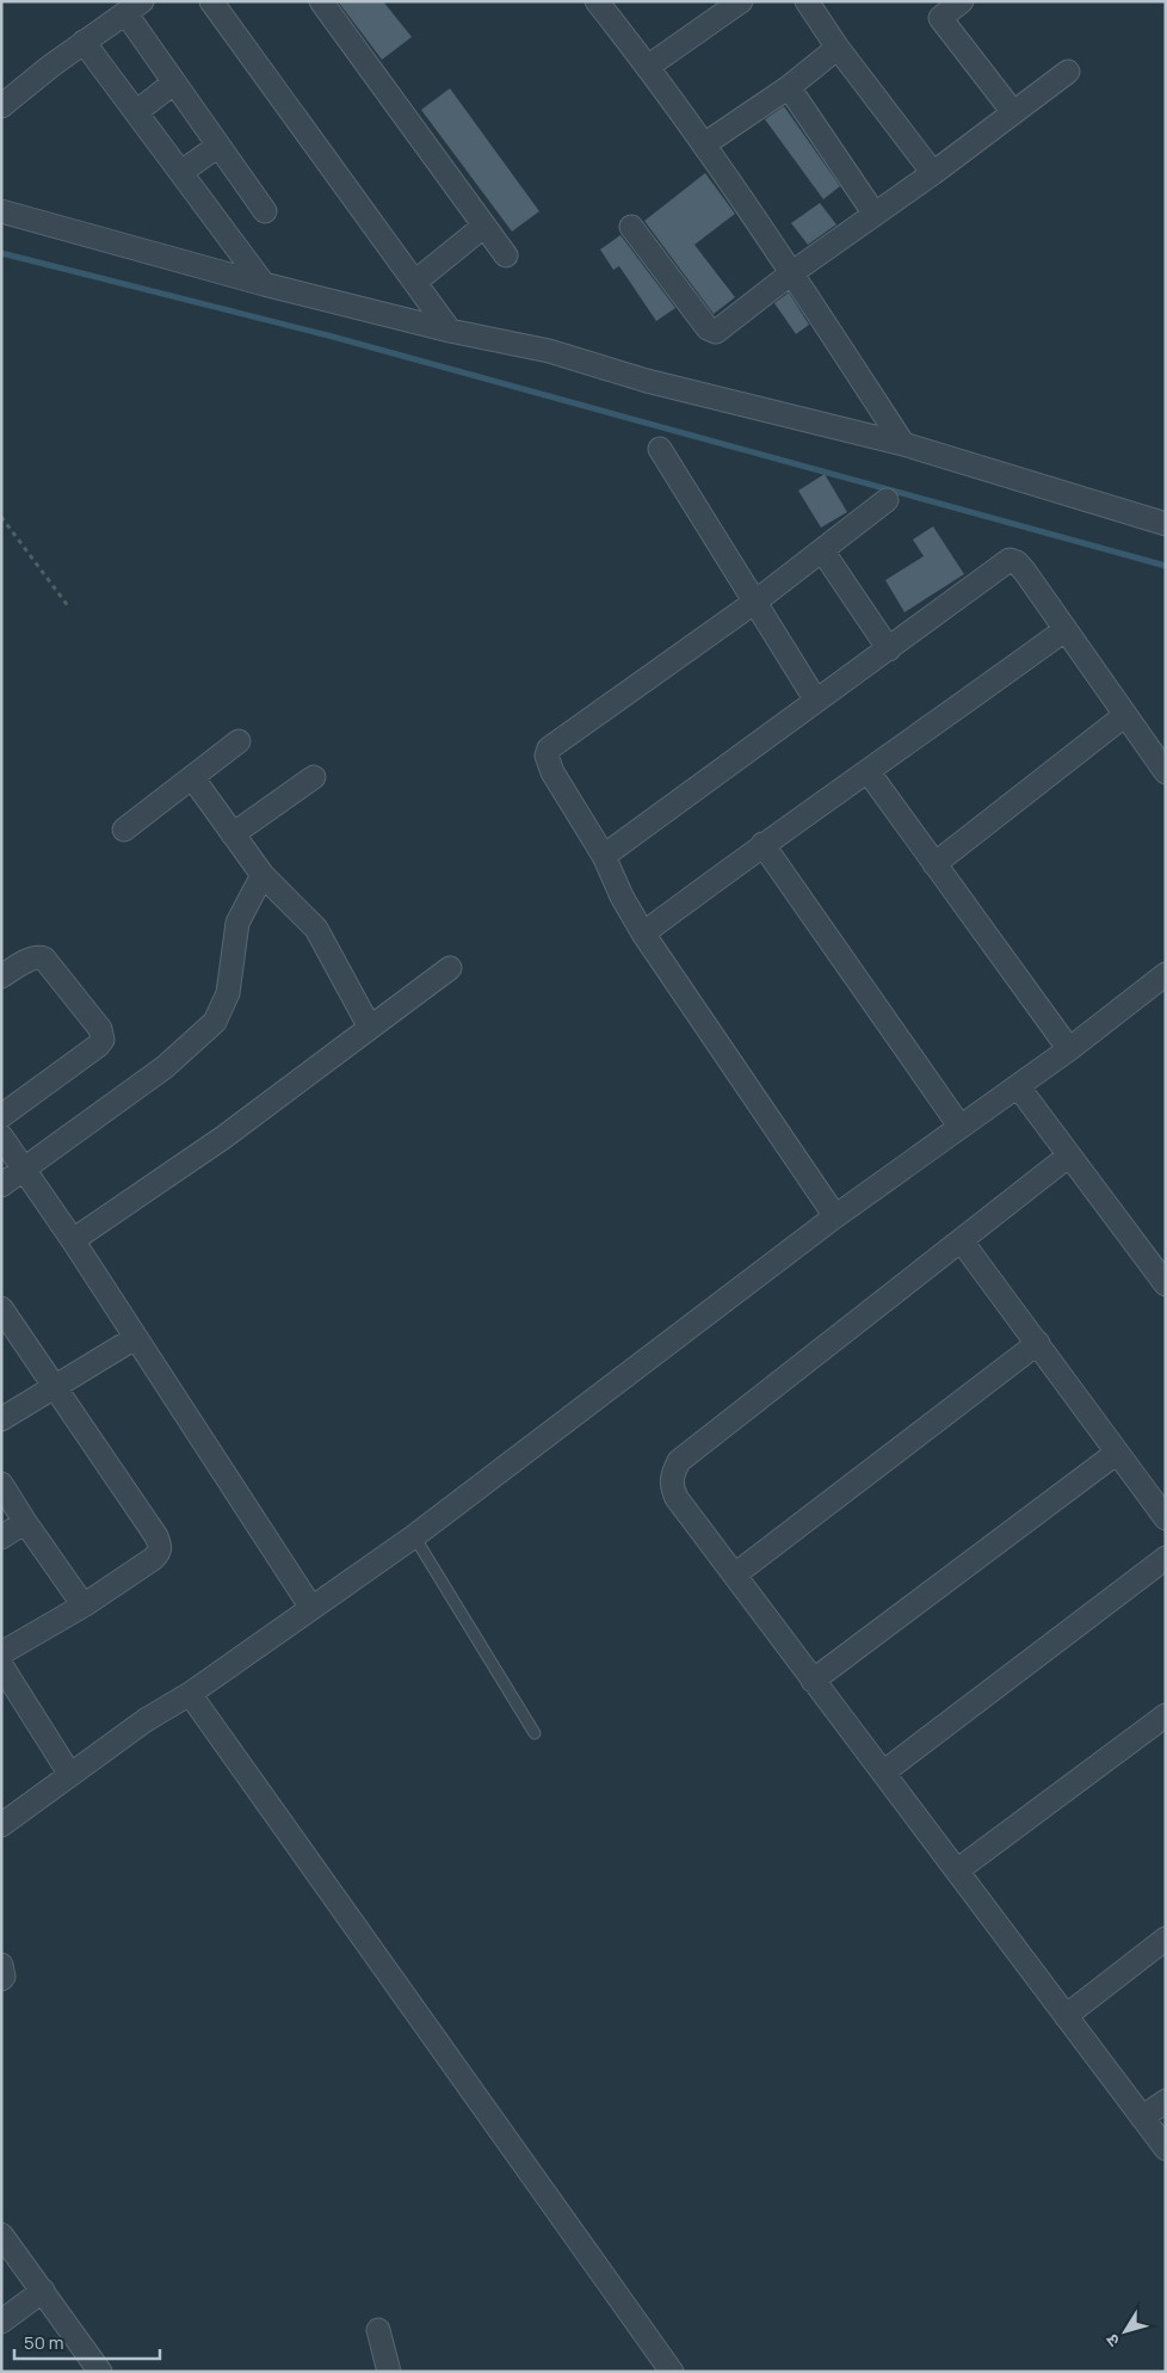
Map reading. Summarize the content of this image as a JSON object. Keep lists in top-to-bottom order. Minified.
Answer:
{"scale_bar":"50 m","north":"bottom left"}
